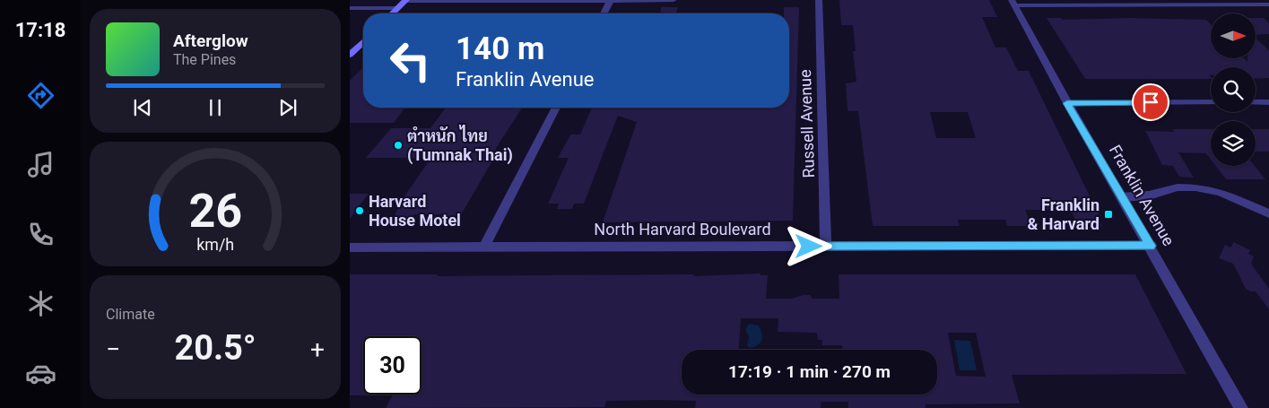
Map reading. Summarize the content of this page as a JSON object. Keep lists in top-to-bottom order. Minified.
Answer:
{"streets":{"street":["Russell Avenue","Franklin Avenue","North Harvard Boulevard"]},"crossings":[["Russell Avenue","North Harvard Boulevard"],["Franklin Avenue","North Harvard Boulevard"]],"places":{"other":["ตำหนัก ไทย (Tumnak Thai)","Harvard House Motel"],"transit":["Franklin & Harvard"]},"north":"right","page":{"tabs":"17:18","turn":["140 m","Franklin Avenue"],"song":["Afterglow","The Pines"],"tile":"Climate","heat":["−","20.5°","+"],"limit":"30","trip":"17:19 · 1 min · 270 m","gauge":["26","km/h"]}}
